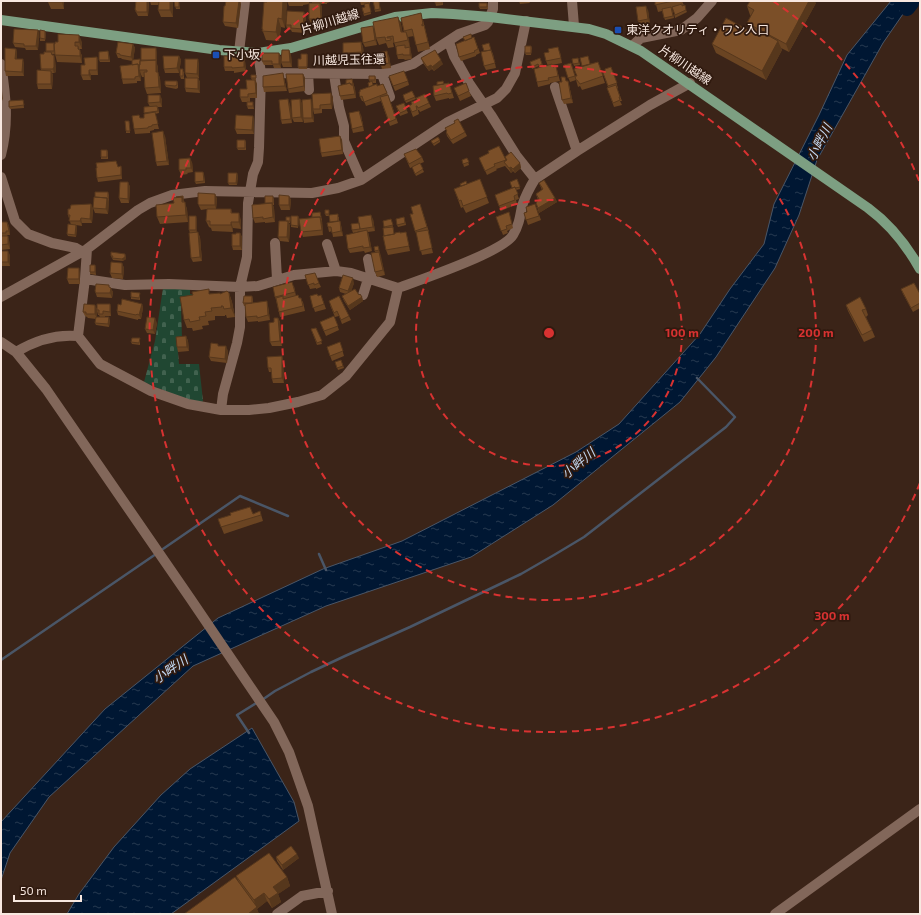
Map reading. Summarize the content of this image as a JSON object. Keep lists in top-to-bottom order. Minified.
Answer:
{"streets":{"main road":["片柳川越線"],"street":["川越児玉往還"]},"crossings":[["片柳川越線","川越児玉往還"]],"water":["小畔川"],"places":{"transit":["東洋クオリティ・ワン入口","下小坂"]},"scale_bar":"50 m","rings":["100 m","200 m","300 m"]}
